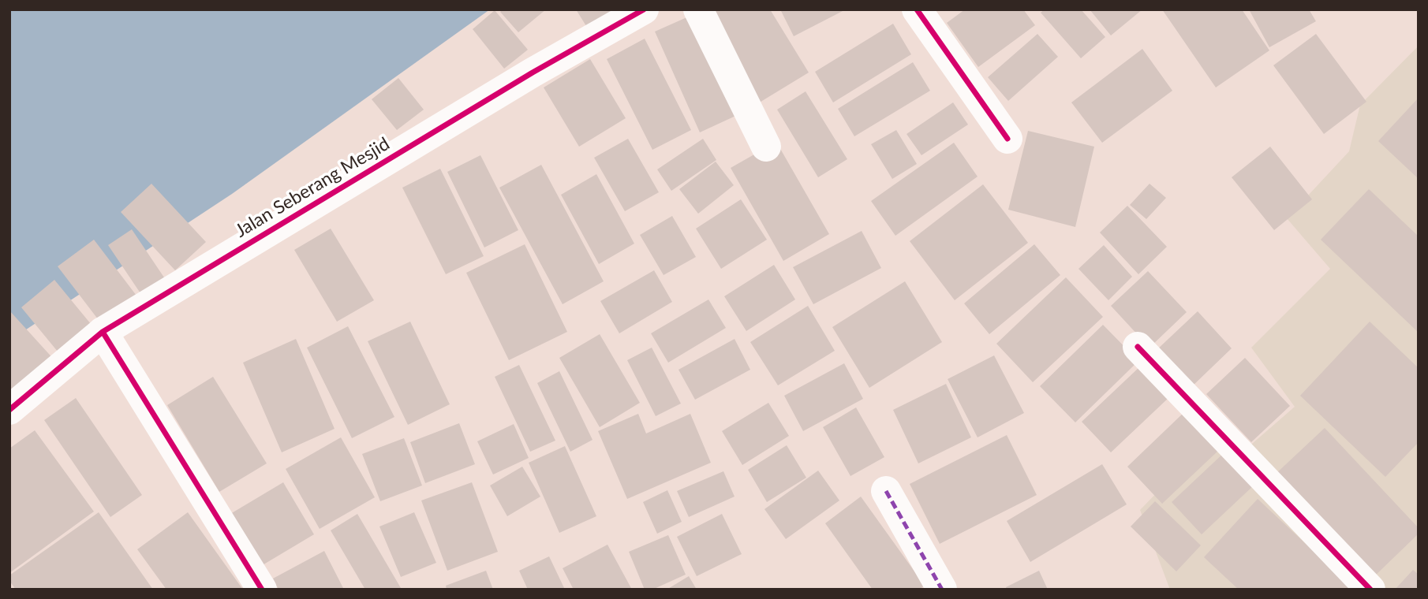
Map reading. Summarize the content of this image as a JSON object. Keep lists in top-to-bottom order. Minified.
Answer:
{"streets":{"street":["Jalan Seberang Mesjid"]}}
